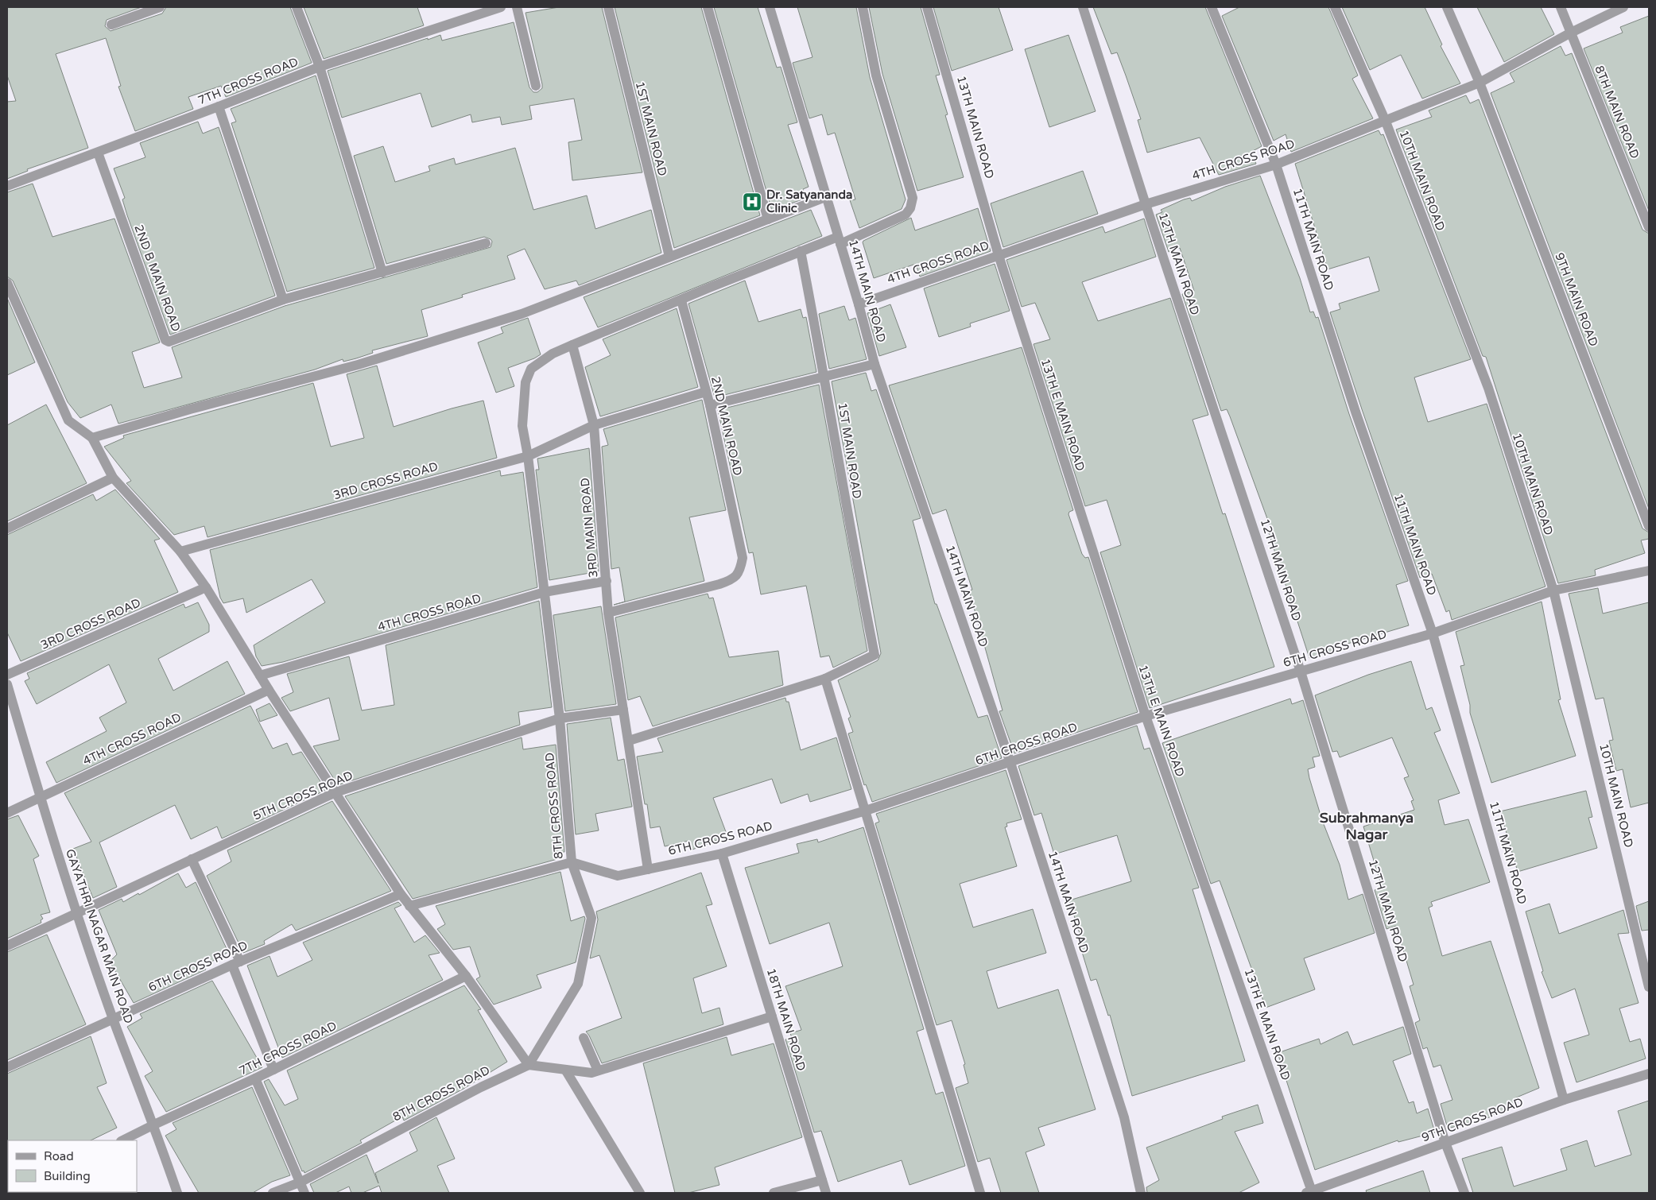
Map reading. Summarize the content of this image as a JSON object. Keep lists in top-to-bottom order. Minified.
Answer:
{"streets":{"street":["7TH CROSS ROAD","8TH MAIN ROAD","13TH MAIN ROAD","1ST MAIN ROAD","4TH CROSS ROAD","10TH MAIN ROAD","11TH MAIN ROAD","12TH MAIN ROAD","2ND B MAIN ROAD","14TH MAIN ROAD","9TH MAIN ROAD","13TH E MAIN ROAD","2ND MAIN ROAD","3RD CROSS ROAD","3RD MAIN ROAD","6TH CROSS ROAD","5TH CROSS ROAD","8TH CROSS ROAD","GAYATHRI NAGAR MAIN ROAD","18TH MAIN ROAD","9TH CROSS ROAD"]},"crossings":[["7TH CROSS ROAD","2ND B MAIN ROAD"],["7TH CROSS ROAD","GAYATHRI NAGAR MAIN ROAD"],["8TH MAIN ROAD","4TH CROSS ROAD"],["13TH MAIN ROAD","4TH CROSS ROAD"],["13TH MAIN ROAD","13TH E MAIN ROAD"],["1ST MAIN ROAD","8TH CROSS ROAD"],["4TH CROSS ROAD","10TH MAIN ROAD"],["4TH CROSS ROAD","11TH MAIN ROAD"],["4TH CROSS ROAD","12TH MAIN ROAD"],["4TH CROSS ROAD","14TH MAIN ROAD"],["4TH CROSS ROAD","9TH MAIN ROAD"],["4TH CROSS ROAD","13TH E MAIN ROAD"],["4TH CROSS ROAD","3RD MAIN ROAD"],["4TH CROSS ROAD","8TH CROSS ROAD"],["4TH CROSS ROAD","GAYATHRI NAGAR MAIN ROAD"],["10TH MAIN ROAD","6TH CROSS ROAD"],["11TH MAIN ROAD","6TH CROSS ROAD"],["11TH MAIN ROAD","9TH CROSS ROAD"],["12TH MAIN ROAD","6TH CROSS ROAD"],["12TH MAIN ROAD","9TH CROSS ROAD"],["14TH MAIN ROAD","6TH CROSS ROAD"],["14TH MAIN ROAD","8TH CROSS ROAD"],["13TH E MAIN ROAD","6TH CROSS ROAD"],["13TH E MAIN ROAD","9TH CROSS ROAD"],["2ND MAIN ROAD","3RD CROSS ROAD"],["2ND MAIN ROAD","3RD MAIN ROAD"],["2ND MAIN ROAD","8TH CROSS ROAD"],["3RD CROSS ROAD","3RD MAIN ROAD"],["3RD CROSS ROAD","8TH CROSS ROAD"],["3RD MAIN ROAD","6TH CROSS ROAD"],["3RD MAIN ROAD","5TH CROSS ROAD"],["3RD MAIN ROAD","8TH CROSS ROAD"],["6TH CROSS ROAD","8TH CROSS ROAD"],["6TH CROSS ROAD","GAYATHRI NAGAR MAIN ROAD"],["6TH CROSS ROAD","18TH MAIN ROAD"],["5TH CROSS ROAD","8TH CROSS ROAD"],["5TH CROSS ROAD","GAYATHRI NAGAR MAIN ROAD"]],"districts":["Subrahmanya Nagar"],"places":{"hospital":["Dr. Satyananda Clinic"]},"legend":["Road","Building"]}
